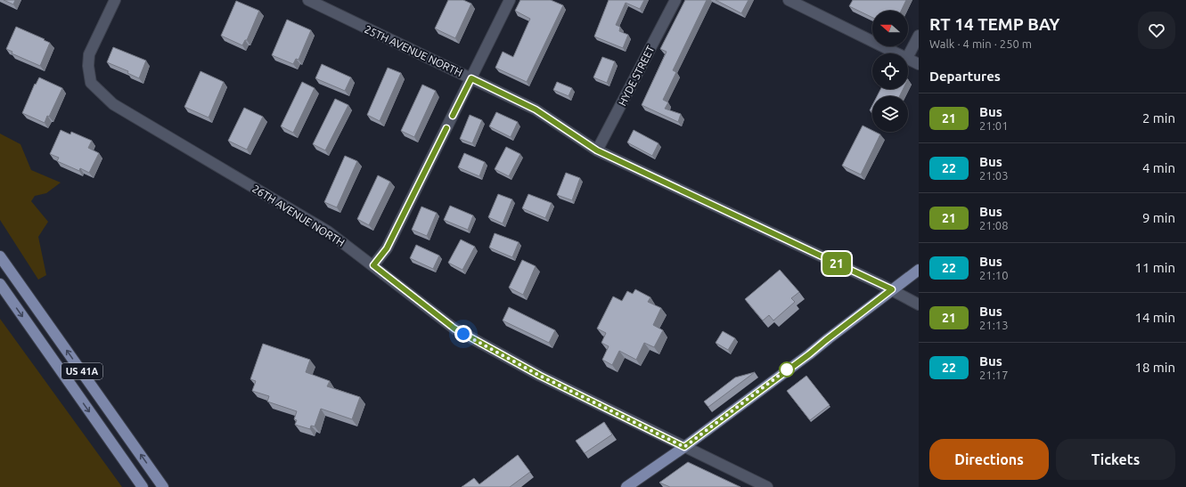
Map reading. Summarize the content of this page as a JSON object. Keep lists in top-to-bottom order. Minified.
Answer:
{"streets":{"main road":["US 41A"],"street":["25TH AVENUE NORTH","HYDE STREET","26TH AVENUE NORTH"]},"crossings":[["25TH AVENUE NORTH","HYDE STREET"]],"lines":["bus line 21"],"north":"left","page":{"on_map":"21","heading":[["RT 14 TEMP BAY","Walk · 4 min · 250 m"],"Departures"],"list":[{"mark":"21","name":"Bus","note":"21:01","value":"2 min"},{"mark":"22","name":"Bus","note":"21:03","value":"4 min"},{"mark":"21","name":"Bus","note":"21:08","value":"9 min"},{"mark":"22","name":"Bus","note":"21:10","value":"11 min"},{"mark":"21","name":"Bus","note":"21:13","value":"14 min"},{"mark":"22","name":"Bus","note":"21:17","value":"18 min"}],"buttons":["Directions","Tickets"]}}
